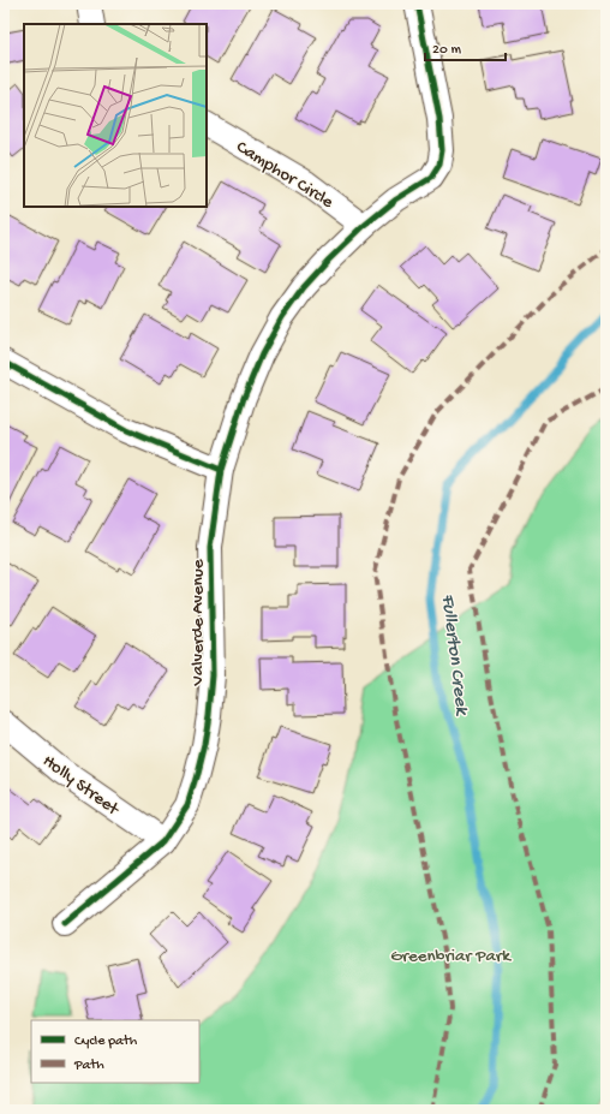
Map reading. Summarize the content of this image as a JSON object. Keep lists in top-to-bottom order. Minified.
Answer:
{"streets":{"street":["Camphor Circle","Valverde Avenue","Holly Street"]},"crossings":[["Camphor Circle","Valverde Avenue"],["Valverde Avenue","Holly Street"]],"water":["Fullerton Creek"],"parks":["Greenbriar Park"],"legend":["Cycle path","Path"],"scale_bar":"20 m"}
